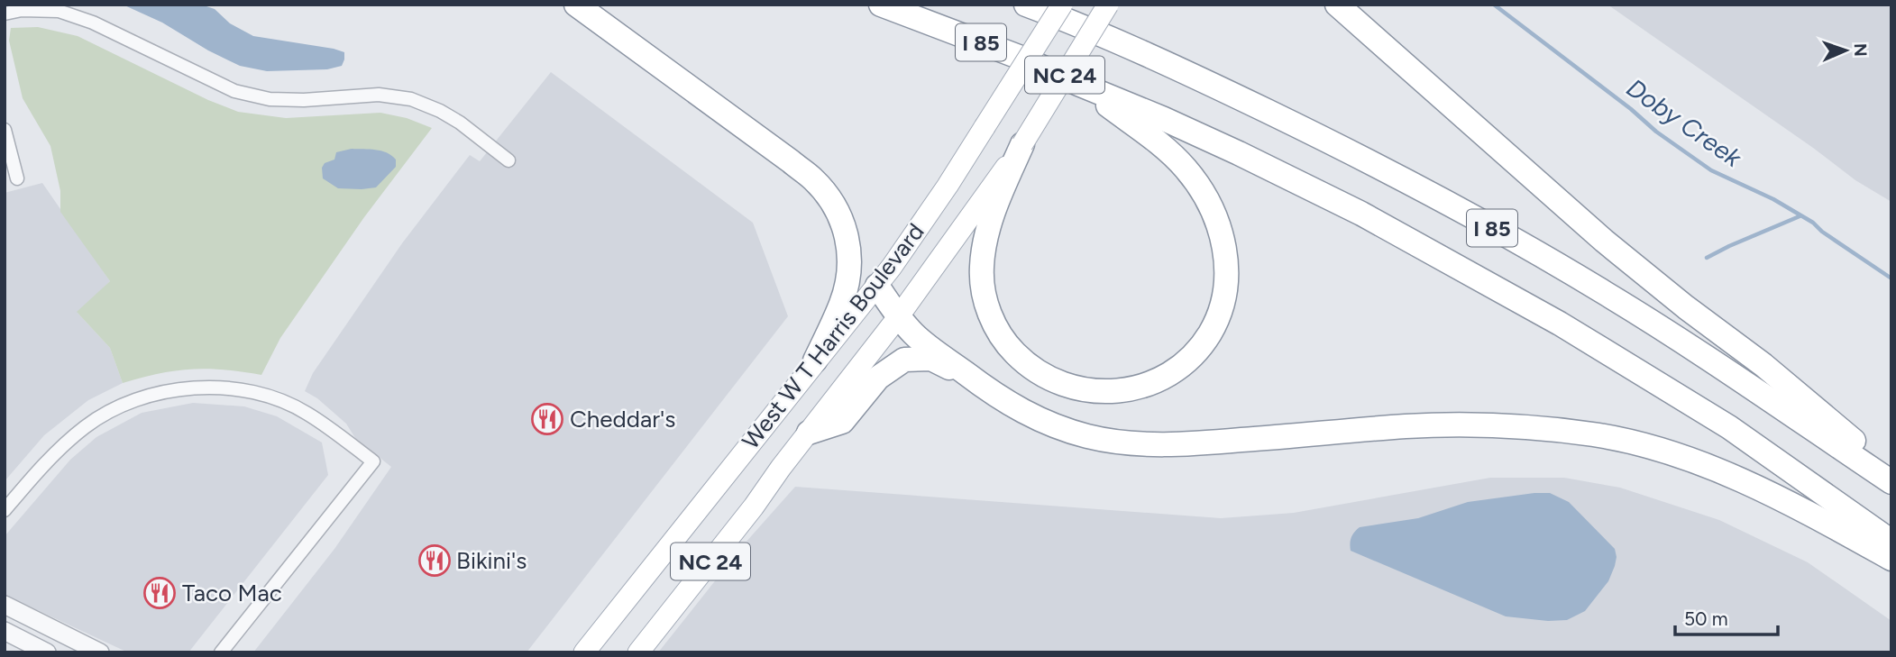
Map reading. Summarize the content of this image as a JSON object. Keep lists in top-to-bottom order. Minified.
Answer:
{"streets":{"highway":["I 85"],"main road":["NC 24","West W T Harris Boulevard"]},"crossings":[["I 85","West W T Harris Boulevard"]],"water":["Doby Creek"],"places":{"restaurant":["Cheddar's","Bikini's","Taco Mac"]},"scale_bar":"50 m","north":"right"}
